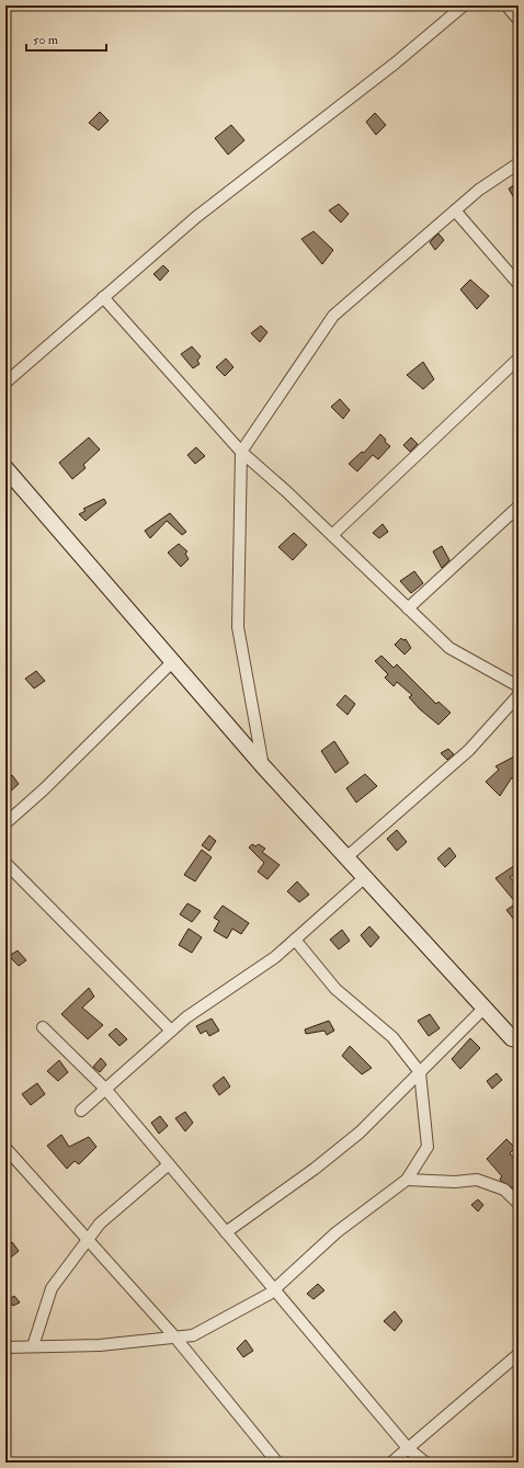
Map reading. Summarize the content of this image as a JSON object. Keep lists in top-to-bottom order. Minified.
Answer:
{"scale_bar":"50 m"}
